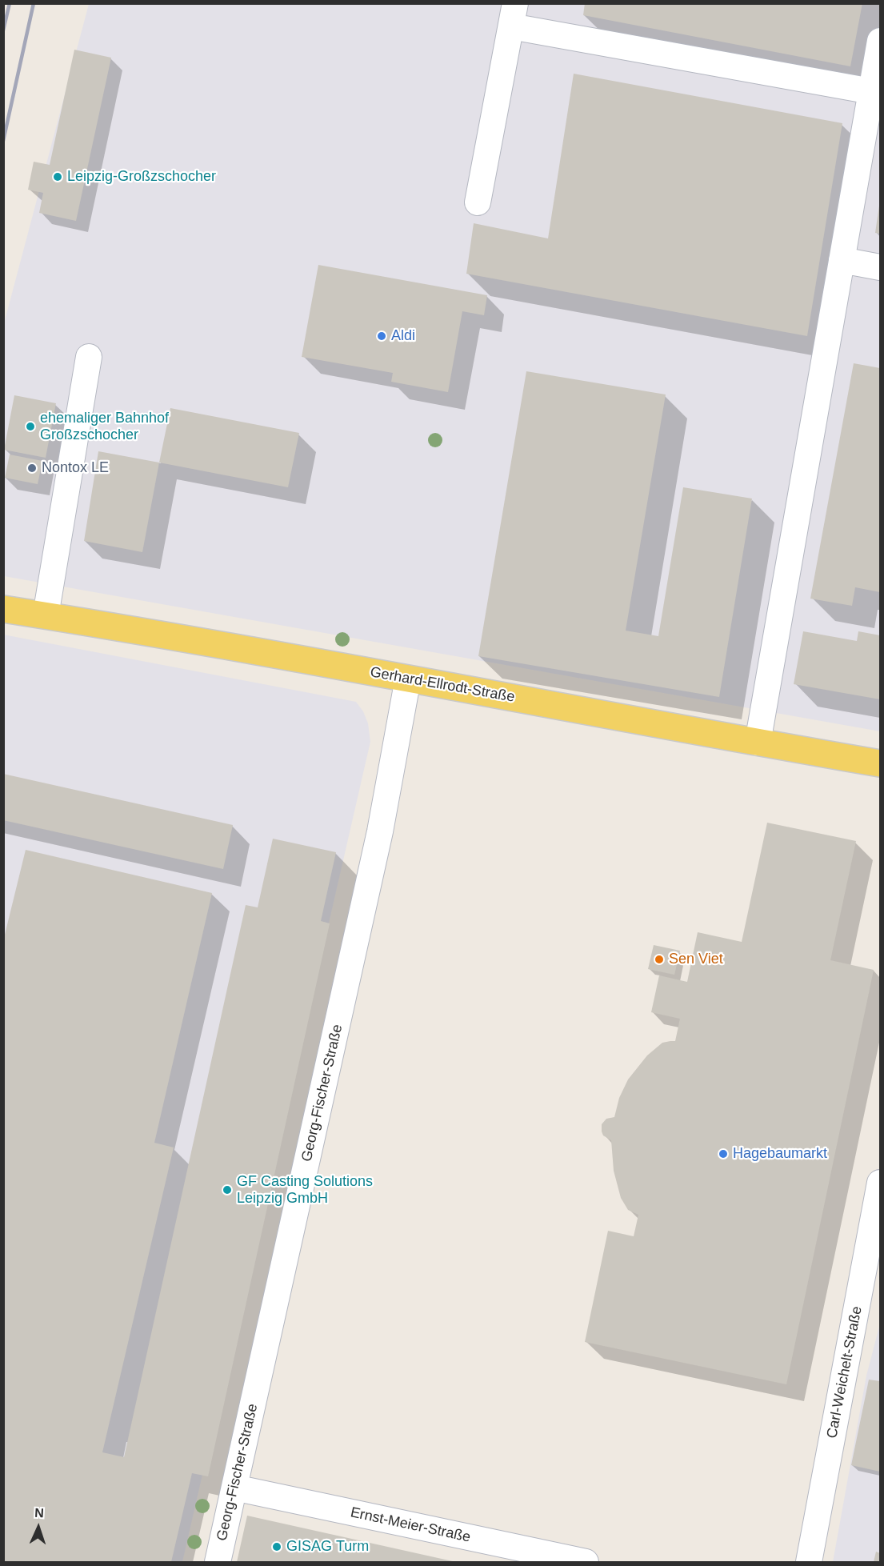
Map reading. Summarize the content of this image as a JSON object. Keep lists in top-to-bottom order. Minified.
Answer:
{"streets":{"main road":["Gerhard-Ellrodt-Straße"],"street":["Georg-Fischer-Straße","Carl-Weichelt-Straße","Ernst-Meier-Straße"]},"crossings":[["Gerhard-Ellrodt-Straße","Georg-Fischer-Straße"],["Georg-Fischer-Straße","Ernst-Meier-Straße"]],"places":["Leipzig-Großzschocher","Aldi","ehemaliger Bahnhof Großzschocher","Nontox LE","Sen Viet","Hagebaumarkt","GF Casting Solutions Leipzig GmbH","GISAG Turm"],"north":"top"}
